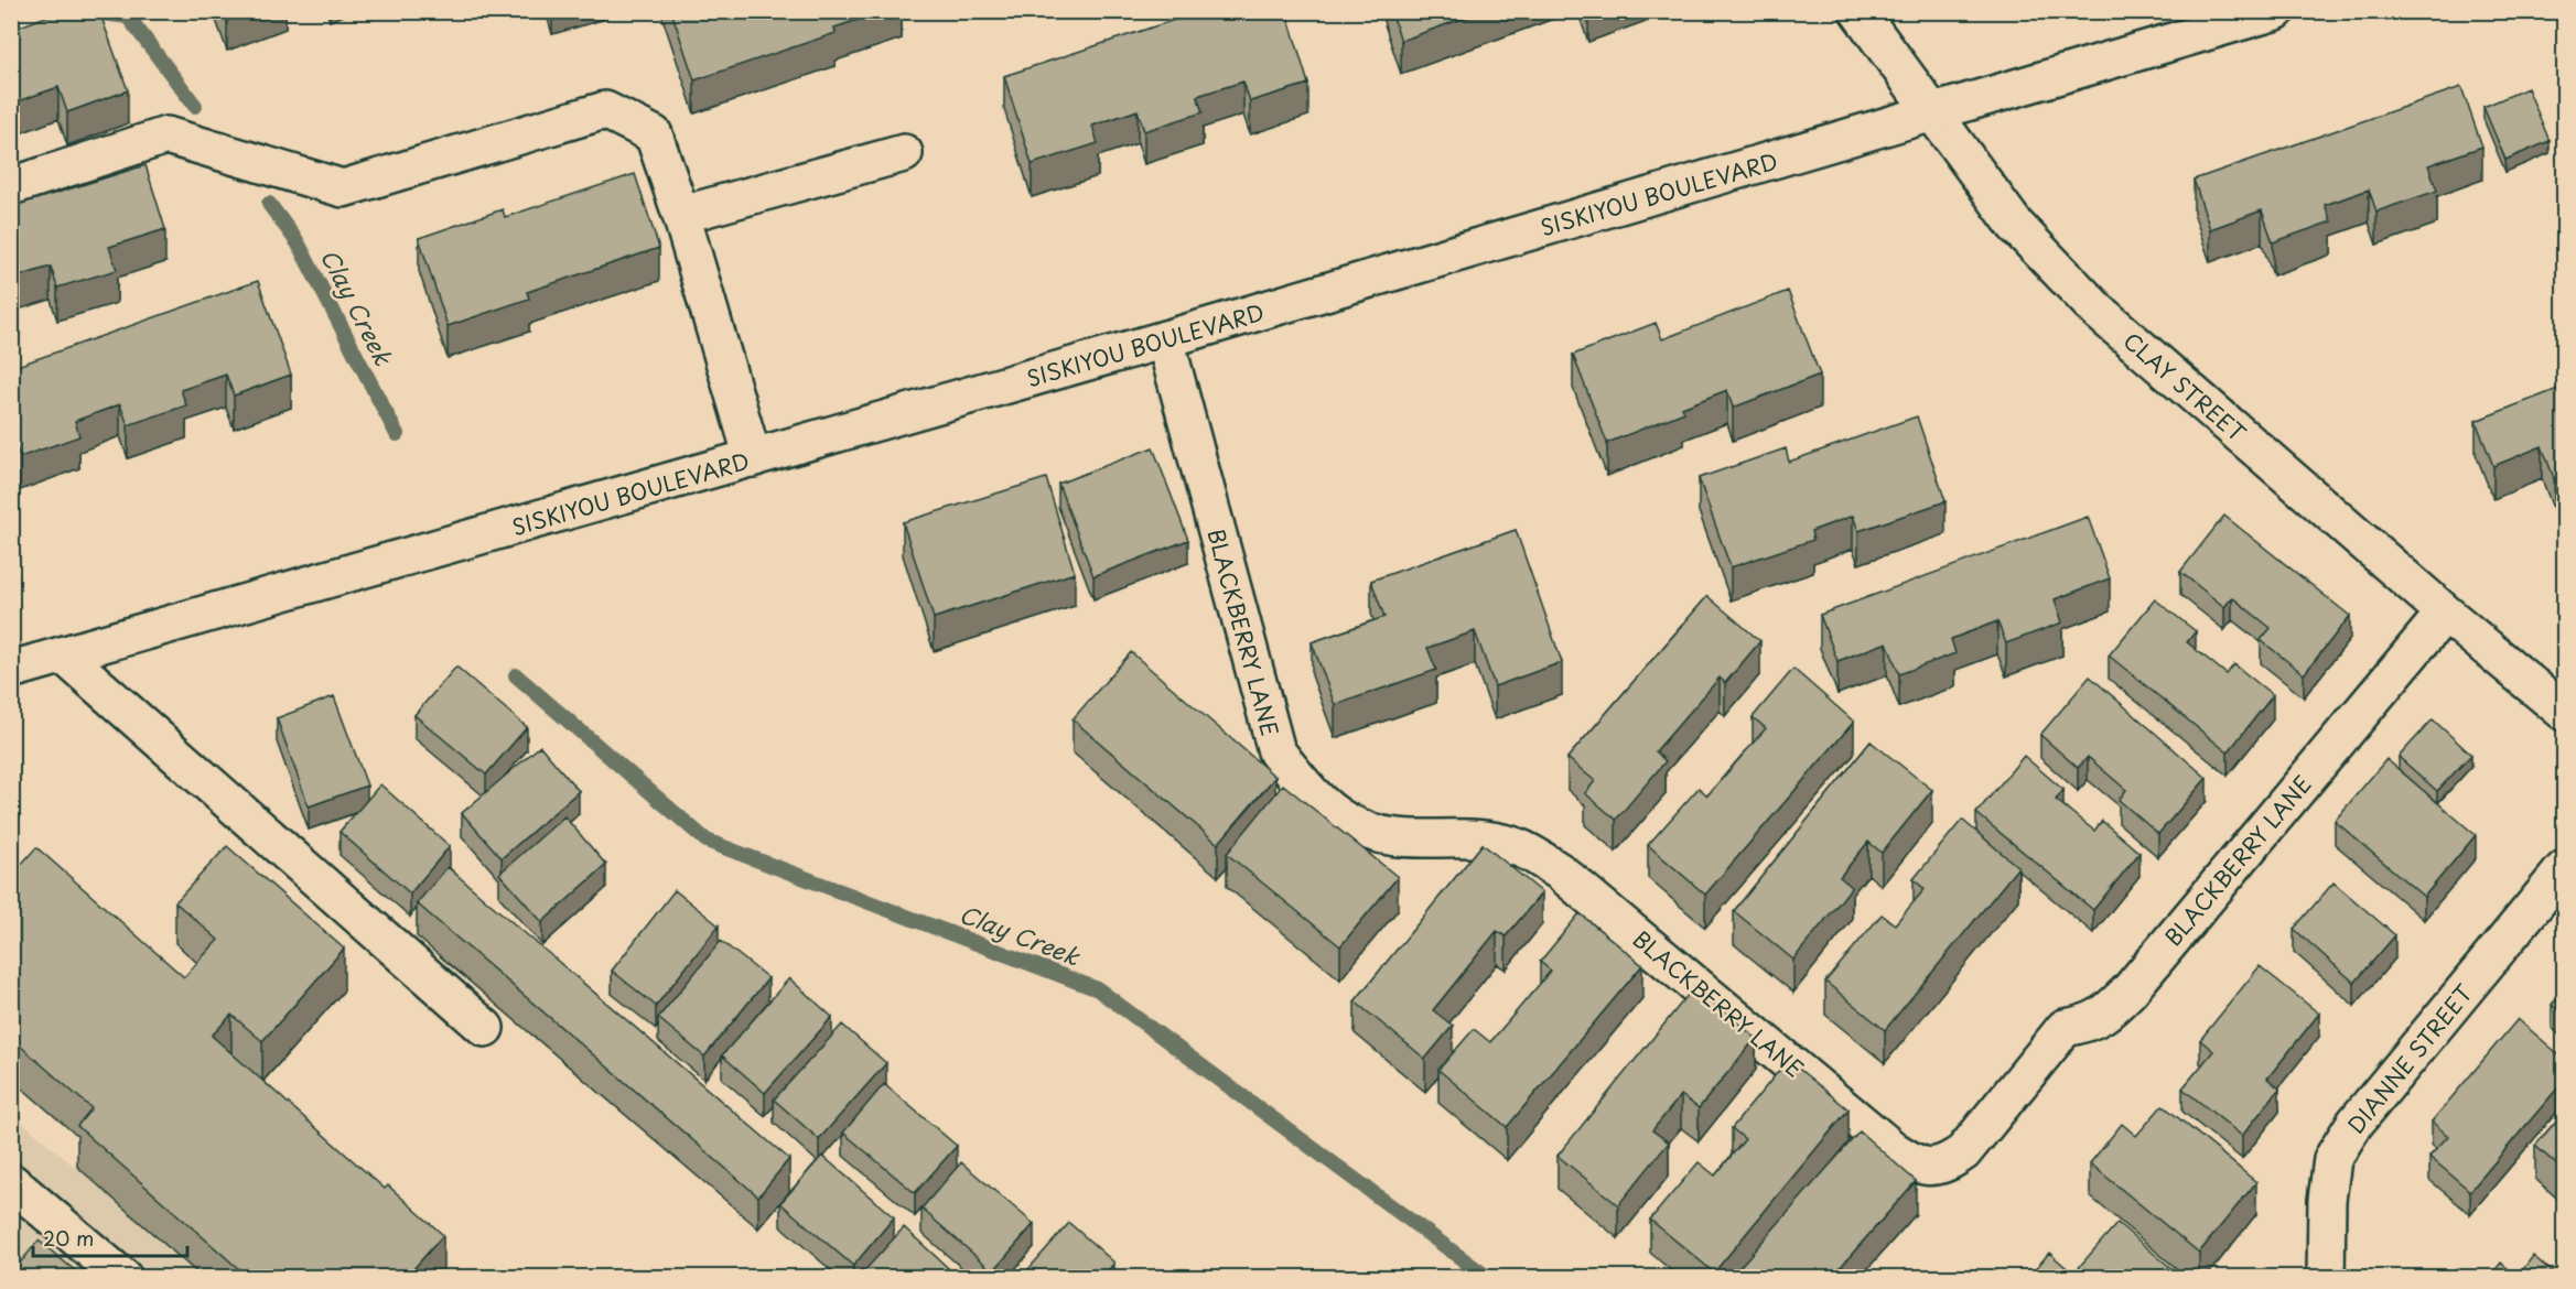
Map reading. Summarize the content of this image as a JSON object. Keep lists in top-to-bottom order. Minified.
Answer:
{"streets":{"main road":["SISKIYOU BOULEVARD","CLAY STREET","BLACKBERRY LANE","DIANNE STREET"]},"crossings":[["SISKIYOU BOULEVARD","CLAY STREET"],["SISKIYOU BOULEVARD","BLACKBERRY LANE"],["CLAY STREET","BLACKBERRY LANE"]],"water":["Clay Creek"],"scale_bar":"20 m"}
